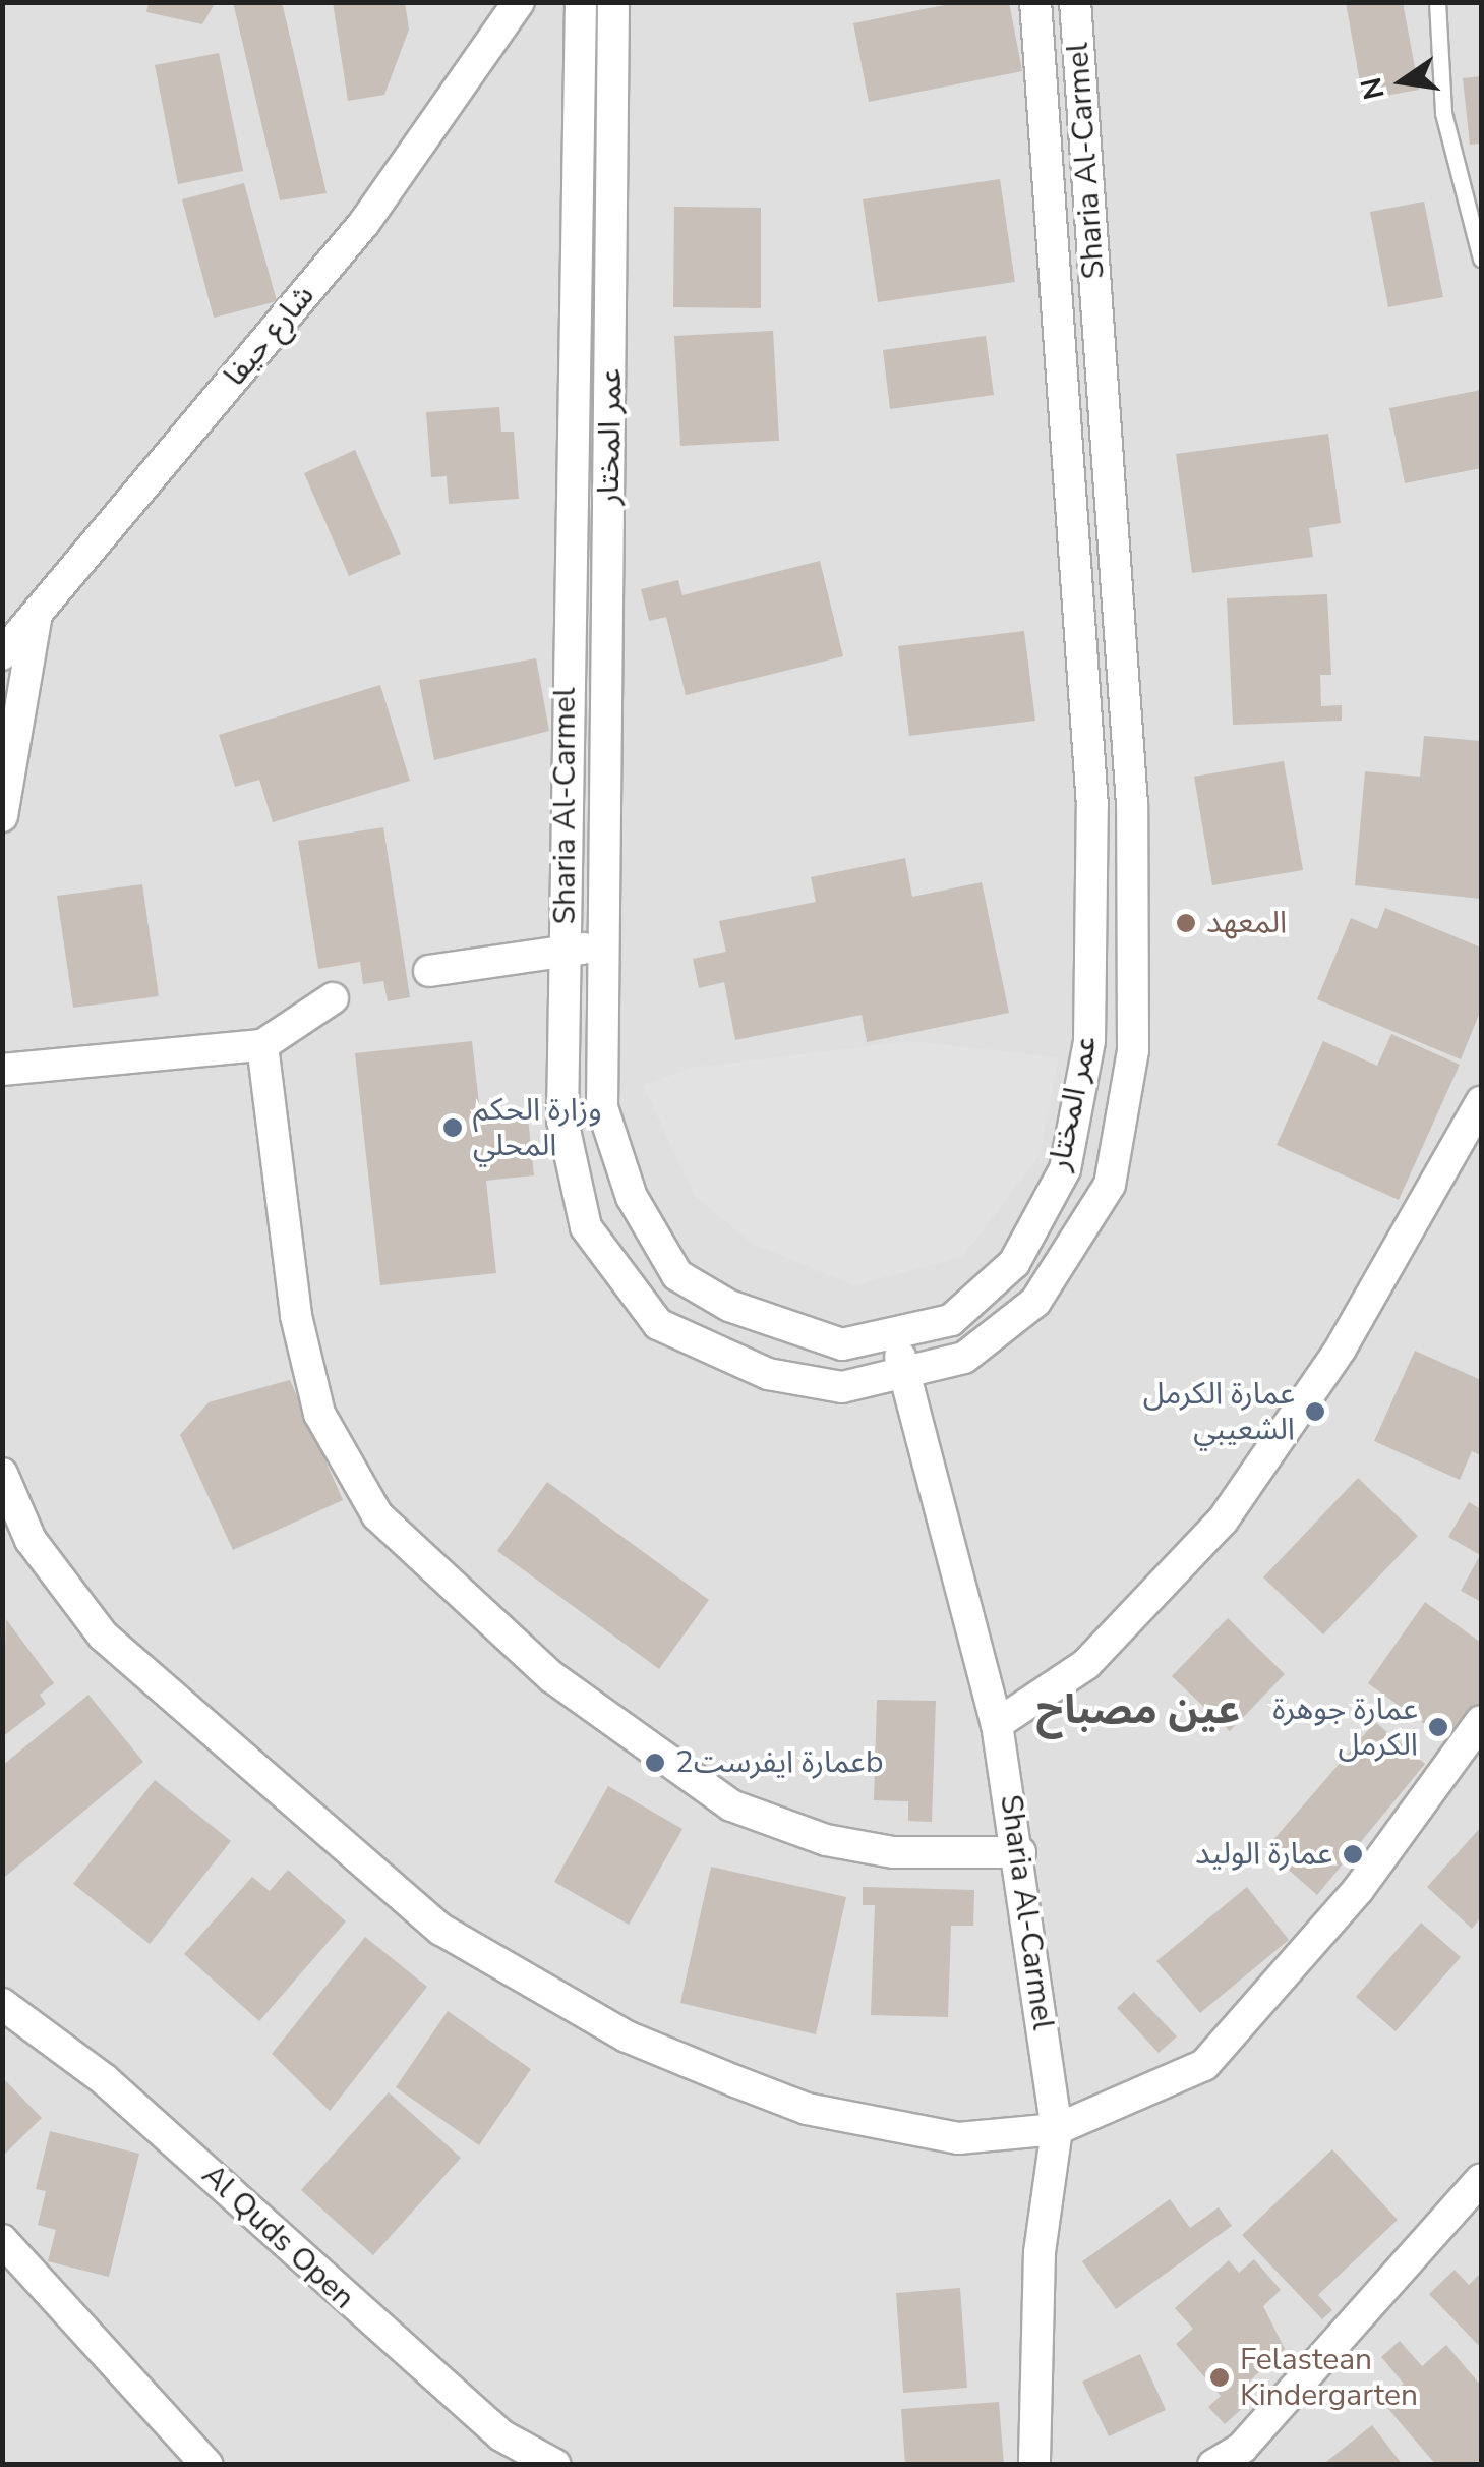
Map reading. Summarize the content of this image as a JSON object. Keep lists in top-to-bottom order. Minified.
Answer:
{"streets":{"street":["Sharia Al-Carmel","شارع حيفا","عمر المختار","Al Quds Open"]},"crossings":[["Sharia Al-Carmel","عمر المختار"]],"districts":["عين مصباح"],"places":["المعهد","وزارة الحكم المحلي","عمارة الكرمل الشعيبي","عمارة جوهرة الكرمل","عمارة ايفرست2b","عمارة الوليد","Felastean Kindergarten"],"north":"left"}
